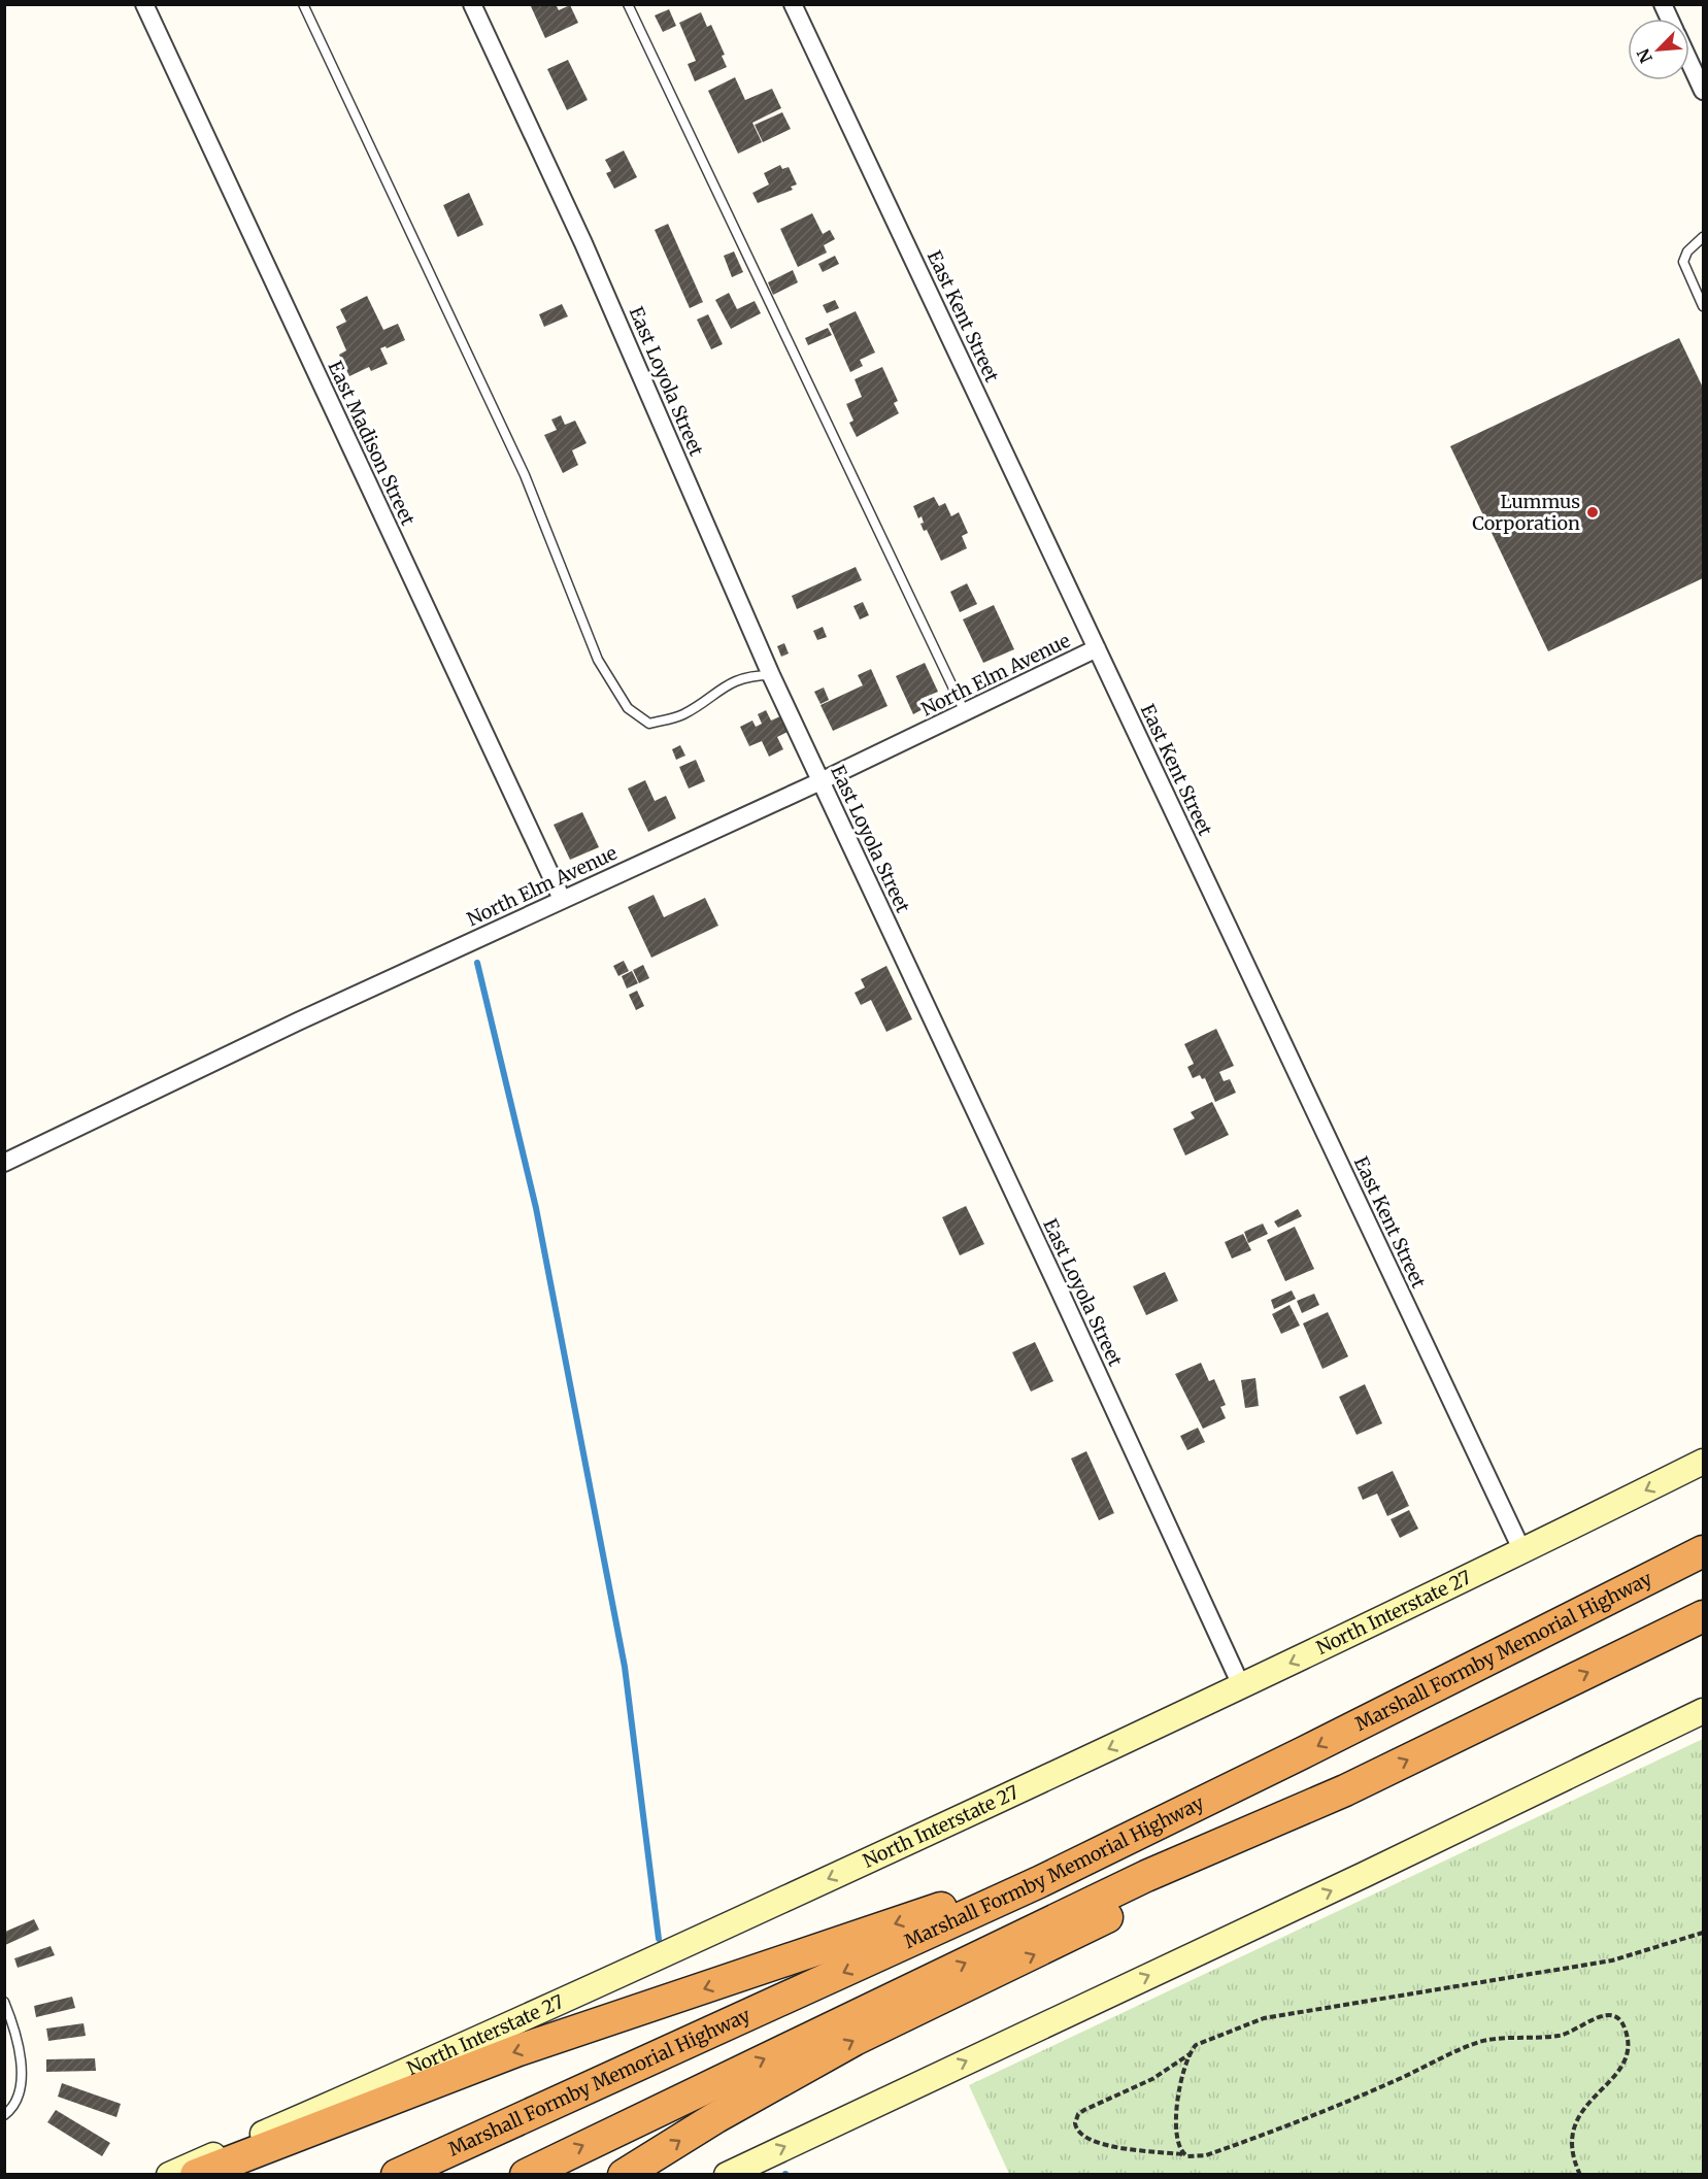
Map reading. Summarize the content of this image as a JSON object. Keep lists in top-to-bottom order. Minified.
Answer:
{"streets":{"highway":["Marshall Formby Memorial Highway"],"main road":["North Interstate 27"],"street":["East Kent Street","East Loyola Street","East Madison Street","North Elm Avenue"]},"crossings":[["East Kent Street","North Elm Avenue"],["East Kent Street","North Interstate 27"],["East Loyola Street","North Elm Avenue"],["East Loyola Street","North Interstate 27"],["East Madison Street","North Elm Avenue"]],"one_way":["North Interstate 27"],"places":["Lummus Corporation"],"north":"bottom left"}
